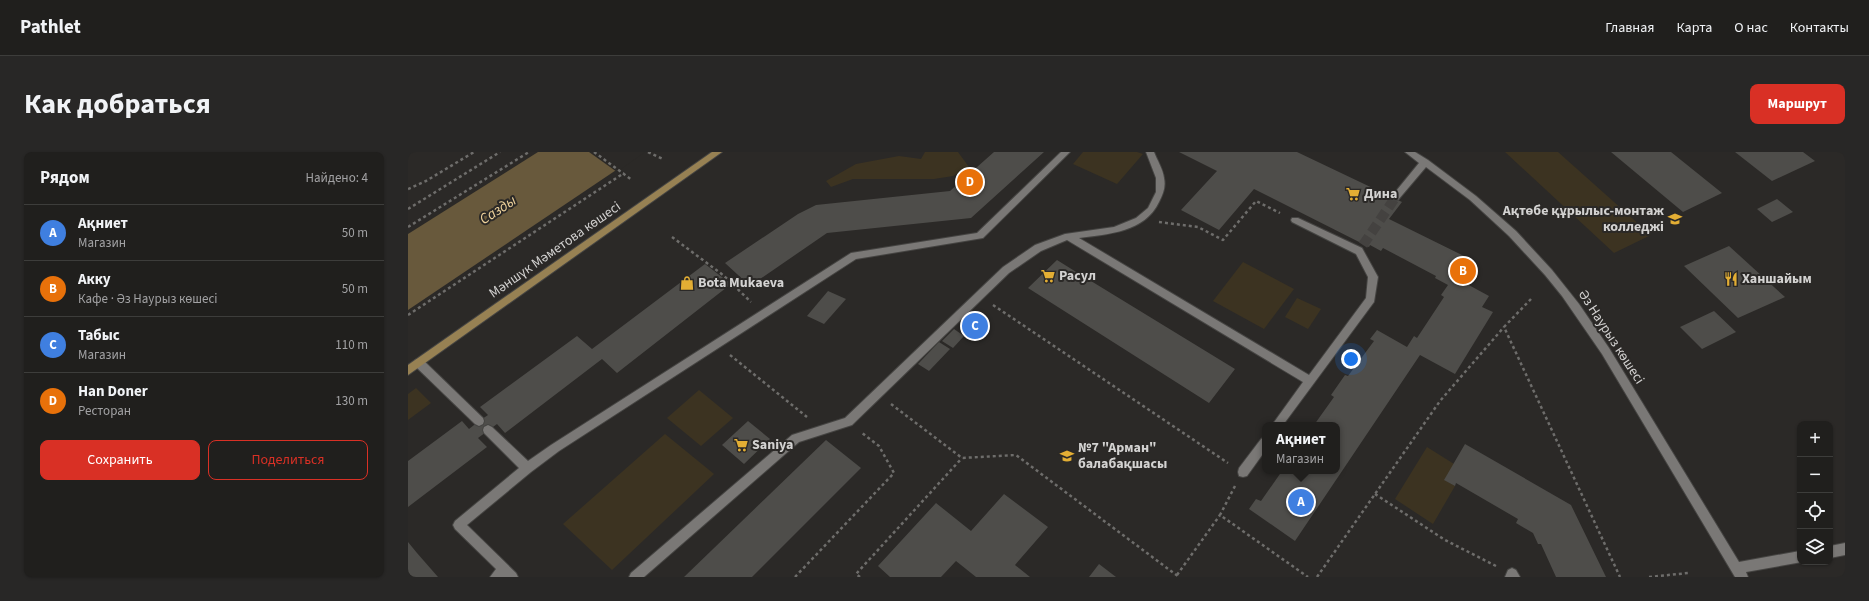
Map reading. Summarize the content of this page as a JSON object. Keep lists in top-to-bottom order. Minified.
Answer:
{"streets":{"main road":["Мәншүк Мәметова көшесі"],"street":["Әз Наурыз көшесі"]},"water":["Сазды"],"places":{"supermarket":["Дина","Расул","Saniya"],"school or university":["Ақтөбе құрылыс-монтаж колледжі","№7 \"Арман\" балабақшасы"],"restaurant":["Ханшайым"],"shop":["Bota Mukaeva"]},"page":{"header":"Pathlet","nav":["Главная","Карта","О нас","Контакты"],"title":"Как добраться","buttons":["Маршрут",["Сохранить","Поделиться"]],"heading":["Рядом","Найдено: 4"],"pins":["D","B","C","A"],"list":[{"mark":"A","name":"Ақниет","note":"Магазин","value":"50 m"},{"mark":"B","name":"Акку","note":"Кафе · Әз Наурыз көшесі","value":"50 m"},{"mark":"C","name":"Табыс","note":"Магазин","value":"110 m"},{"mark":"D","name":"Han Doner","note":"Ресторан","value":"130 m"}],"map_buttons":["+","−"],"popup":["Ақниет","Магазин"]}}
